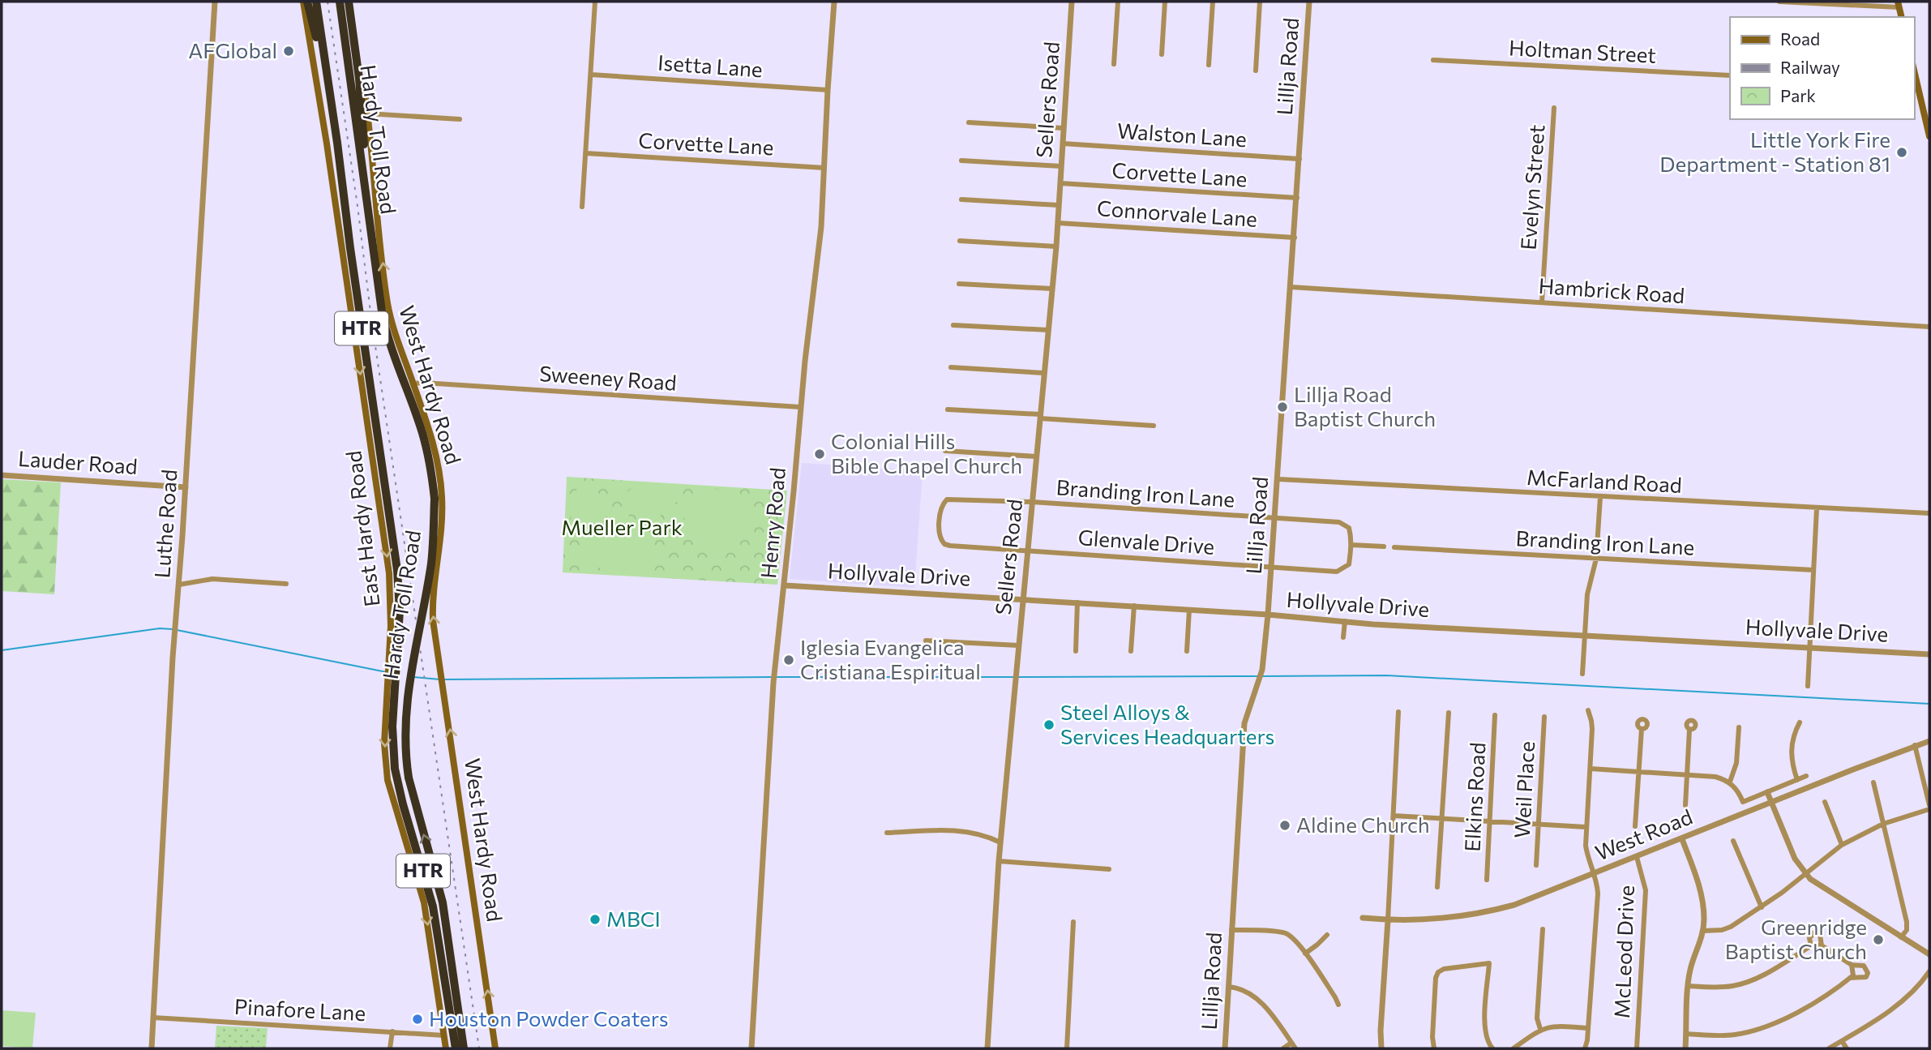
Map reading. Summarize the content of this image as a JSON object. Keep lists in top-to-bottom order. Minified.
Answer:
{"streets":{"highway":["Hardy Toll Road","HTR"],"main road":["West Hardy Road","East Hardy Road"],"street":["Holtman Street","Isetta Lane","Lillja Road","Sellers Road","Walston Lane","Corvette Lane","Evelyn Street","Connorvale Lane","Hambrick Road","Sweeney Road","Lauder Road","McFarland Road","Branding Iron Lane","Henry Road","Luthe Road","Glenvale Drive","Hollyvale Drive","Weil Place","Elkins Road","West Road","McLeod Drive","Pinafore Lane"]},"crossings":[["Isetta Lane","Henry Road"],["Lillja Road","Walston Lane"],["Lillja Road","Corvette Lane"],["Lillja Road","Connorvale Lane"],["Lillja Road","Hambrick Road"],["Lillja Road","McFarland Road"],["Lillja Road","Branding Iron Lane"],["Lillja Road","Glenvale Drive"],["Lillja Road","Hollyvale Drive"],["Sellers Road","Walston Lane"],["Sellers Road","Corvette Lane"],["Sellers Road","Connorvale Lane"],["Sellers Road","Branding Iron Lane"],["Sellers Road","Glenvale Drive"],["Sellers Road","Hollyvale Drive"],["Corvette Lane","Henry Road"],["Evelyn Street","Hambrick Road"],["Sweeney Road","West Hardy Road"],["Sweeney Road","Henry Road"],["Lauder Road","Luthe Road"],["Branding Iron Lane","Glenvale Drive"],["Henry Road","Hollyvale Drive"],["Luthe Road","Pinafore Lane"],["East Hardy Road","Pinafore Lane"],["West Road","McLeod Drive"]],"one_way":["West Hardy Road","East Hardy Road"],"parks":["Mueller Park"],"places":["AFGlobal","Little York Fire Department - Station 81","Lillja Road Baptist Church","Colonial Hills Bible Chapel Church","Iglesia Evangelica Cristiana Espiritual","Steel Alloys & Services Headquarters","Aldine Church","MBCI","Greenridge Baptist Church","Houston Powder Coaters"],"legend":["Road","Railway","Park"]}
